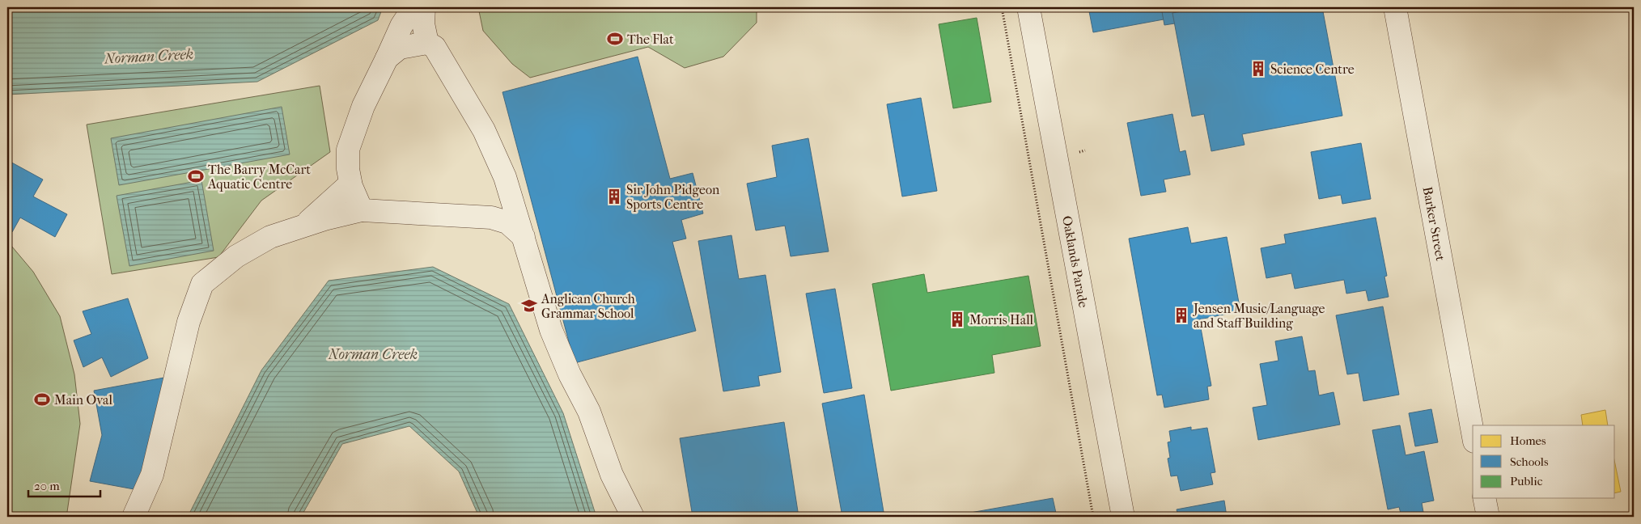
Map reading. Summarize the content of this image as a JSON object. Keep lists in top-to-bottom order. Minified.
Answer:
{"streets":{"street":["Barker Street","Oaklands Parade"]},"water":["Norman Creek"],"places":{"sports":["The Flat","The Barry McCart Aquatic Centre","Main Oval"],"building":["Science Centre","Sir John Pidgeon Sports Centre","Jensen Music/Language and Staff Building","Morris Hall"],"school or university":["Anglican Church Grammar School"]},"legend":["Homes","Schools","Public"],"scale_bar":"20 m"}
